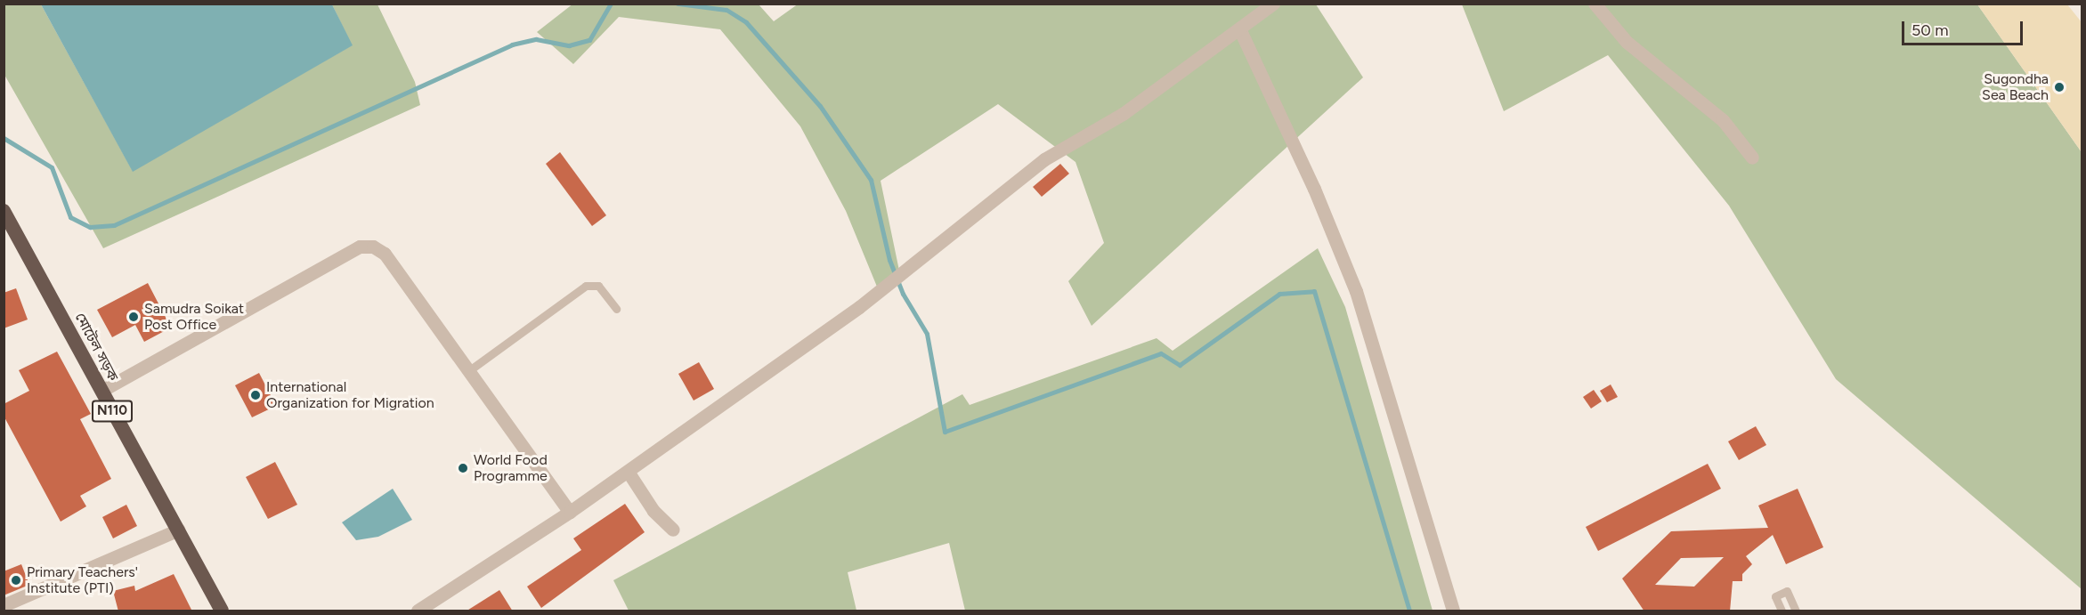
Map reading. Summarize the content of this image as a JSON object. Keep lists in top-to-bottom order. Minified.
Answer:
{"streets":{"highway":["মোটেল সড়ক","N110"]},"places":["Sugondha Sea Beach","Samudra Soikat Post Office","International Organization for Migration","World Food Programme","Primary Teachers' Institute (PTI)"],"scale_bar":"50 m"}
